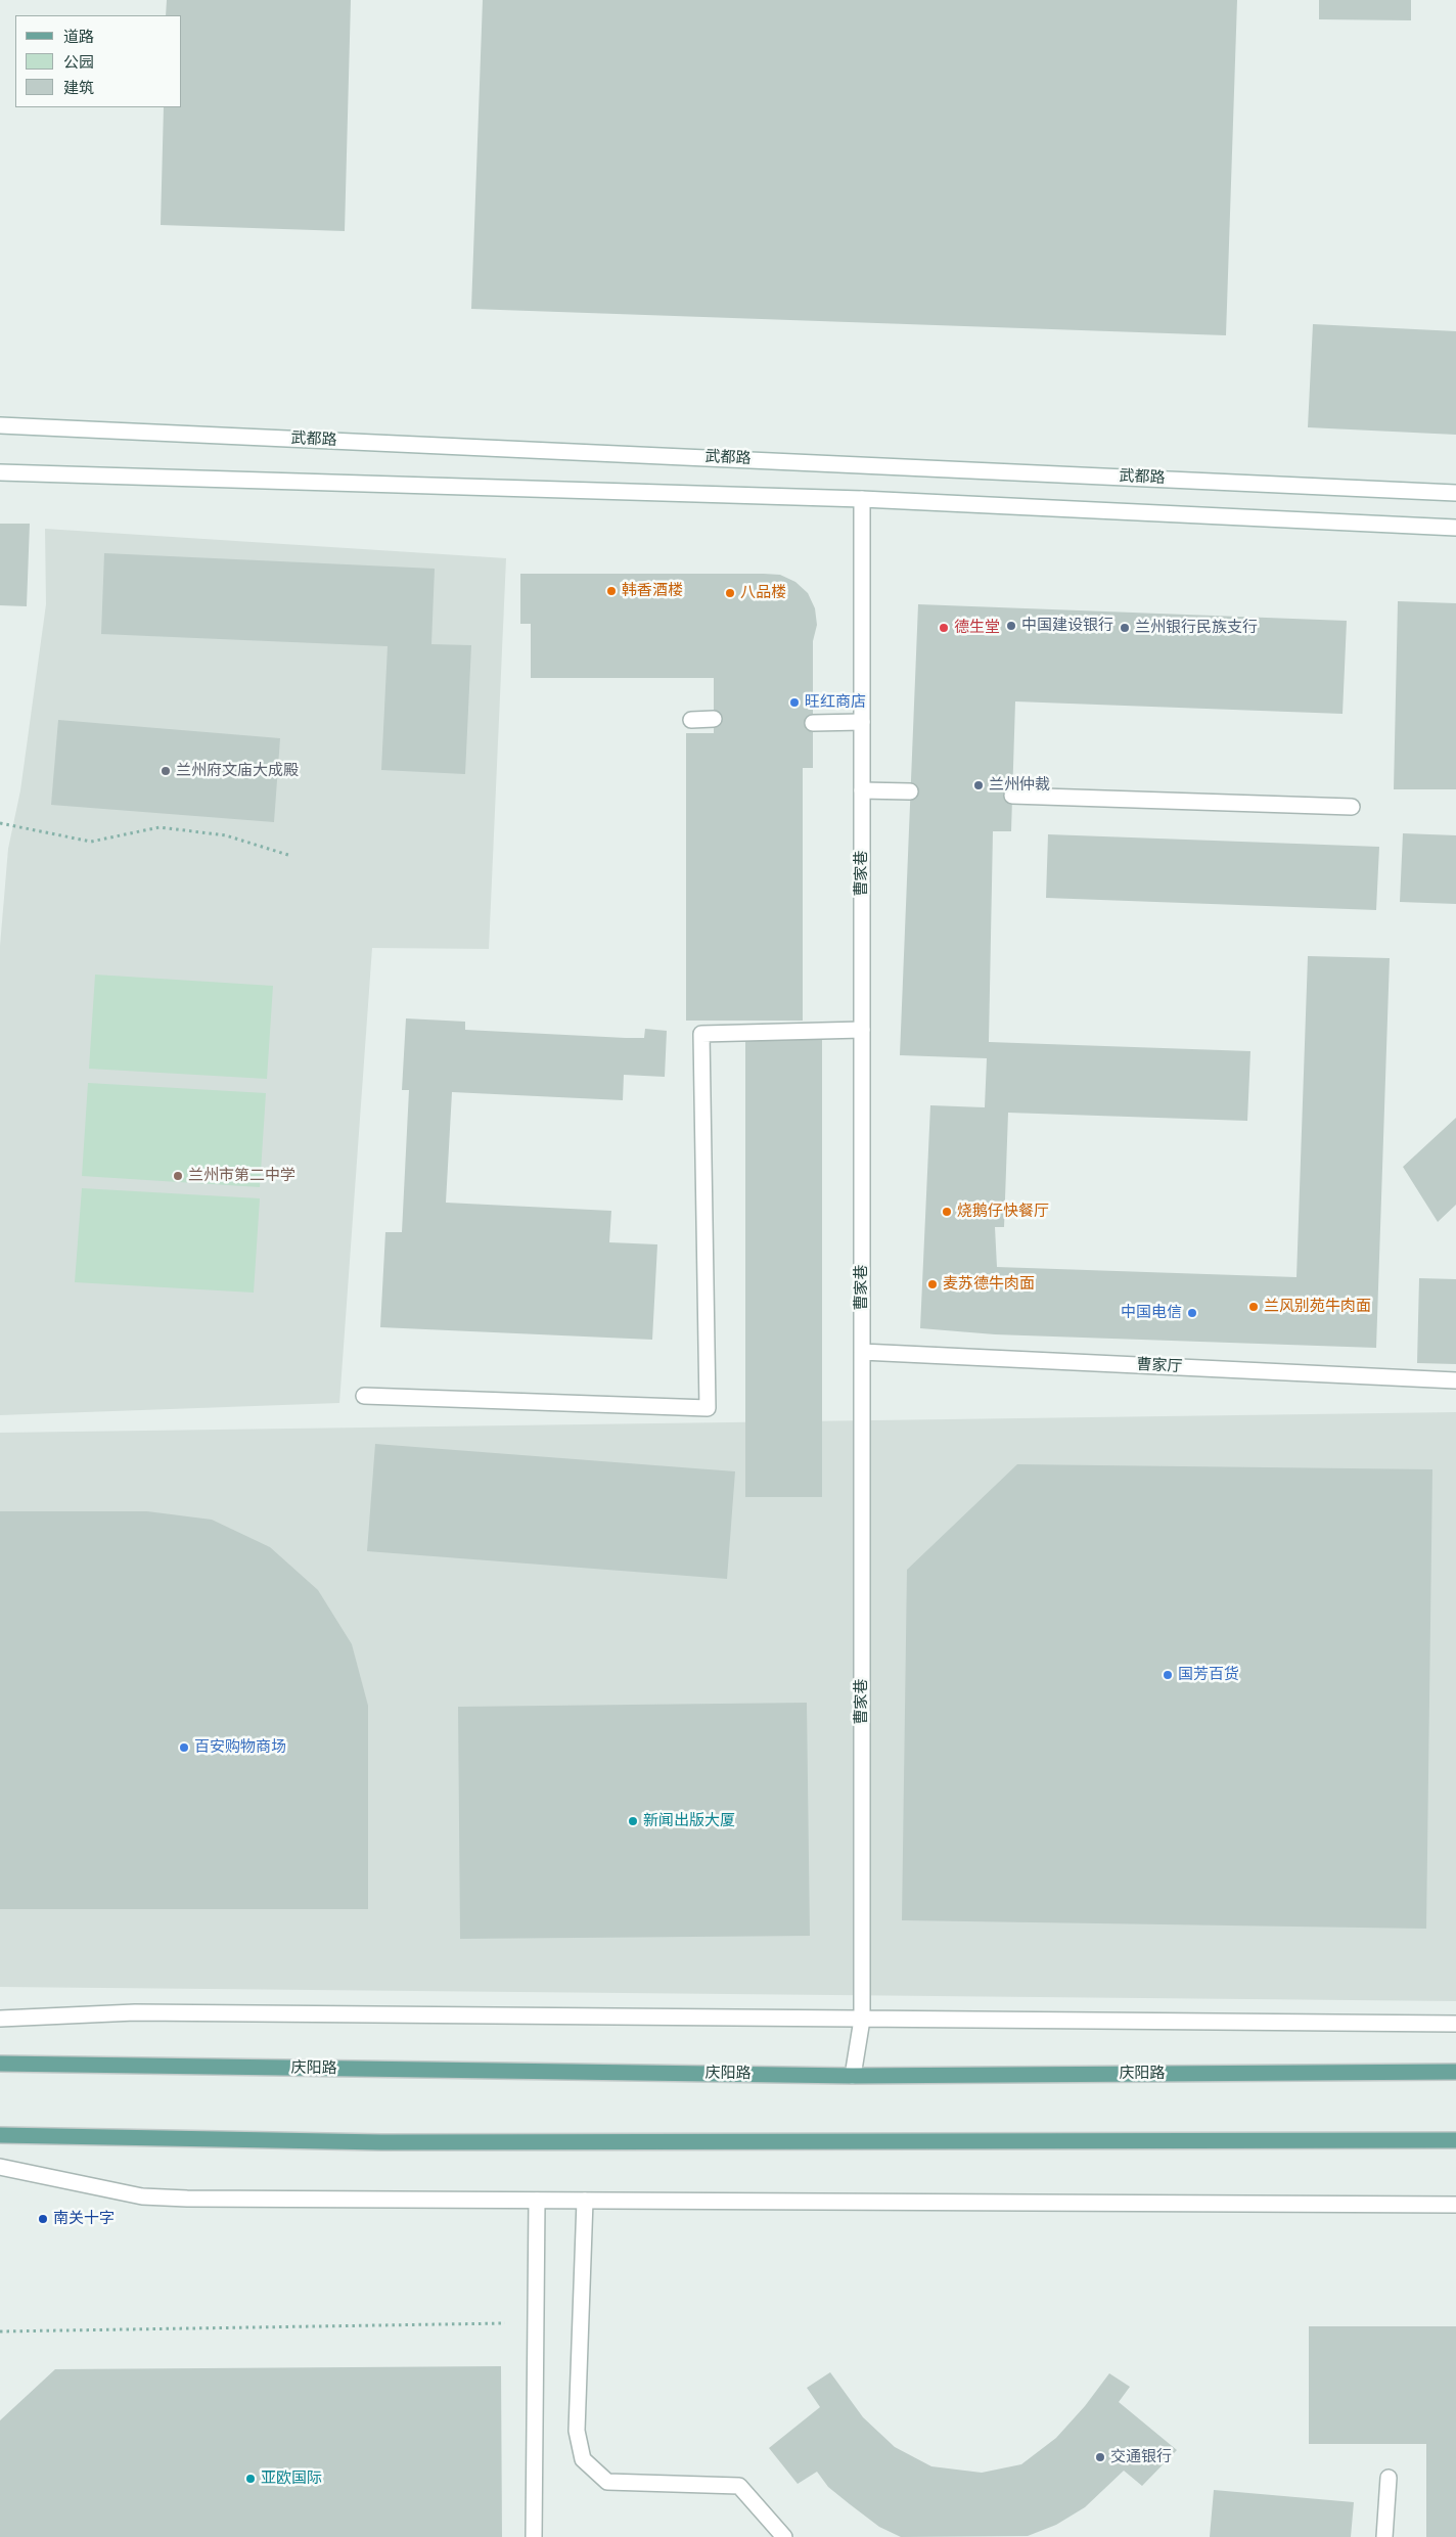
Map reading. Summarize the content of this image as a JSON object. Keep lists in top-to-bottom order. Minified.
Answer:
{"streets":{"main road":["庆阳路"],"street":["武都路","曹家巷","曹家厅"]},"crossings":[["曹家巷","曹家厅"],["曹家巷","庆阳路"]],"places":["韩香酒楼","八品楼","中国建设银行","德生堂","兰州银行民族支行","旺红商店","兰州府文庙大成殿","兰州仲裁","兰州市第二中学","烧鹅仔快餐厅","麦苏德牛肉面","兰风别苑牛肉面","中国电信","国芳百货","百安购物商场","新闻出版大厦","南关十字","交通银行","亚欧国际"],"legend":["道路","公园","建筑"]}
